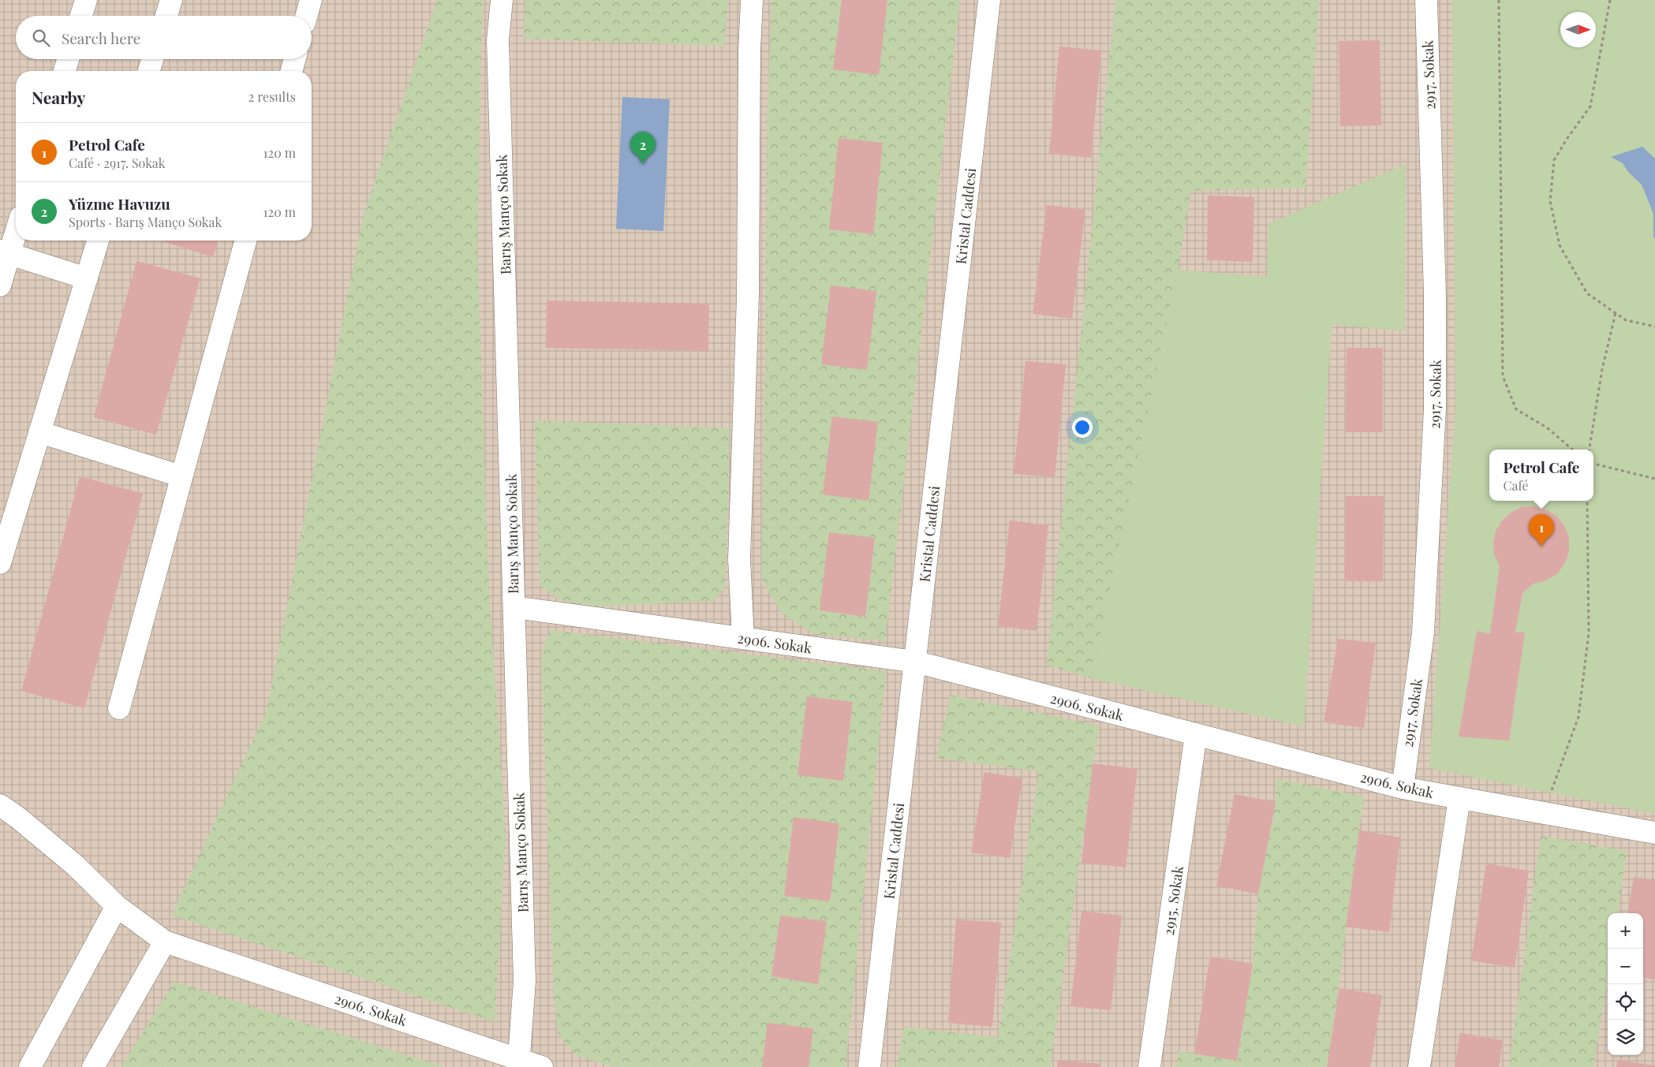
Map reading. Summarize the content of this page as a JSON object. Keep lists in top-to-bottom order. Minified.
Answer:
{"streets":{"street":["2917. Sokak","Barış Manço Sokak","Kristal Caddesi","2906. Sokak","2915. Sokak"]},"crossings":[["2917. Sokak","2906. Sokak"],["Barış Manço Sokak","2906. Sokak"],["Kristal Caddesi","2906. Sokak"],["2906. Sokak","2915. Sokak"]],"north":"right","page":{"search":"Search here","heading":["Nearby","2 results"],"list":[{"mark":"1","name":"Petrol Cafe","note":"Café · 2917. Sokak","value":"120 m"},{"mark":"2","name":"Yüzme Havuzu","note":"Sports · Barış Manço Sokak","value":"120 m"}],"pins":["2","1"],"popup":["Petrol Cafe","Café"],"map_buttons":["+","−"]}}
